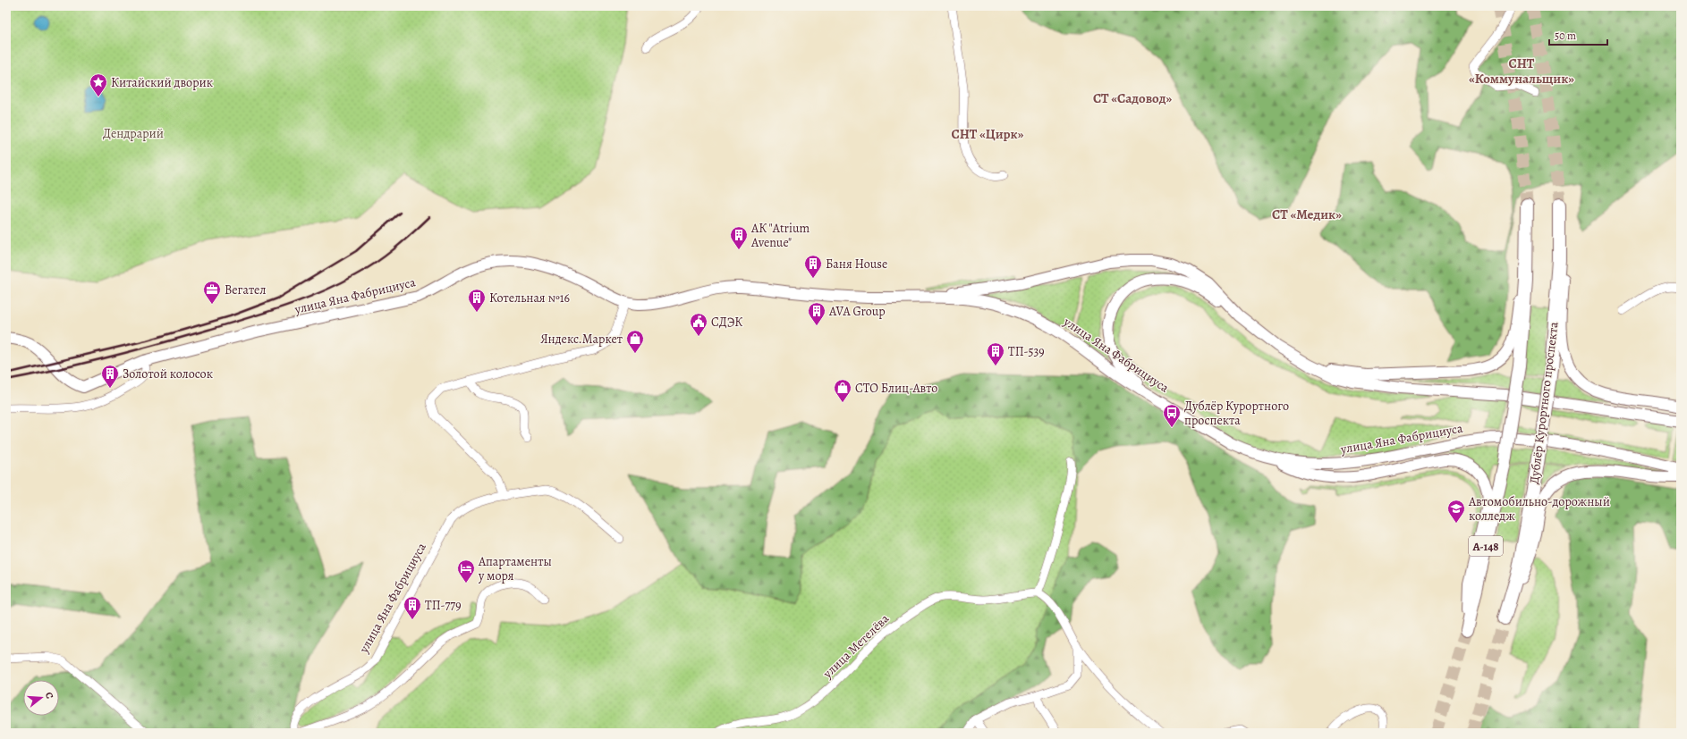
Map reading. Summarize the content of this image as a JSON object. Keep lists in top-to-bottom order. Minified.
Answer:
{"streets":{"main road":["улица Яна Фабрициуса","Дублёр Курортного проспекта","А-148"],"street":["улица Метелёва"]},"crossings":[["улица Яна Фабрициуса","А-148"],["Дублёр Курортного проспекта","А-148"]],"districts":["СНТ «Коммунальщик»","СТ «Садовод»","СНТ «Цирк»","СТ «Медик»"],"parks":["Дендрарий"],"places":{"place":["Китайский дворик"],"building":["АК \"Atrium Avenue\"","Баня House","Котельная №16","AVA Group","ТП-539","Золотой колосок","ТП-779"],"office":["Вегател"],"public building":["СДЭК"],"shop":["Яндекс.Маркет","СТО Блиц-Авто"],"bus stop":["Дублёр Курортного проспекта"],"school or university":["Автомобильно-дорожный колледж"],"hotel":["Апартаменты у моря"]},"scale_bar":"50 m","north":"right"}
